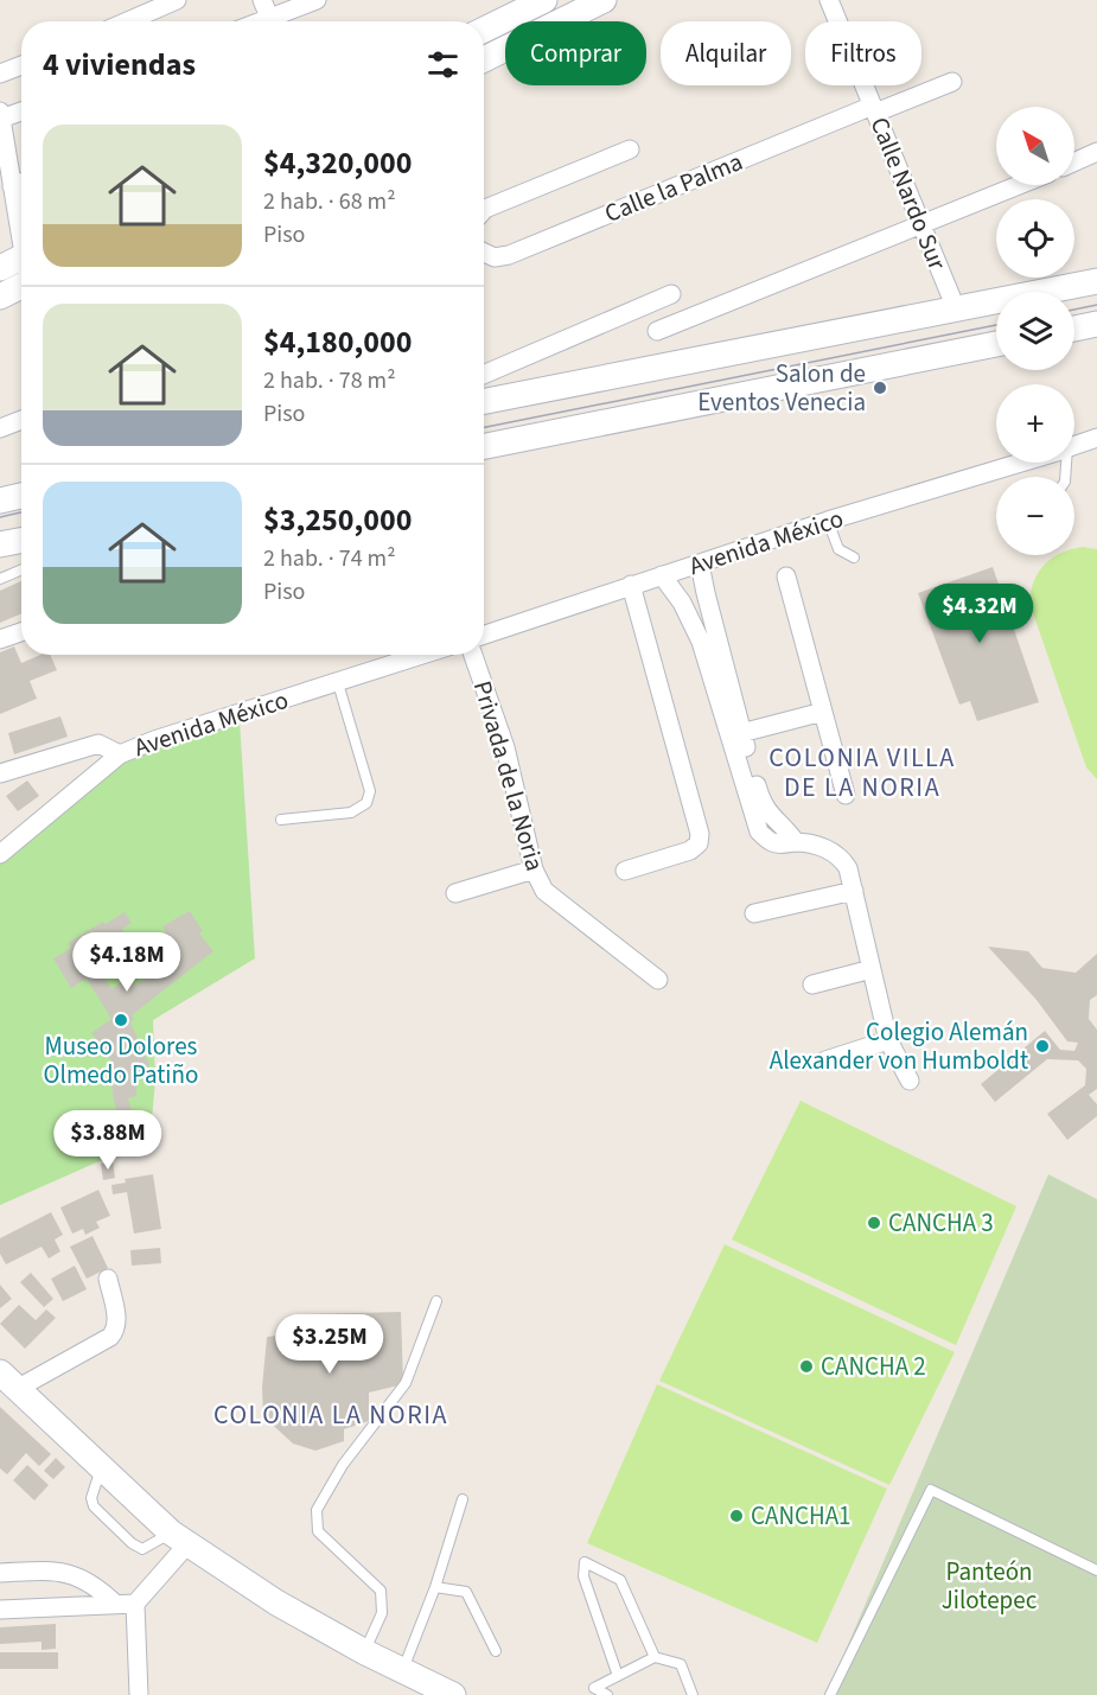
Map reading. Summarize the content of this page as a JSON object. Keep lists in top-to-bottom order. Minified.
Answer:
{"streets":{"street":["Calle la Palma","Calle Nardo Sur","Avenida México","Privada de la Noria"]},"crossings":[["Calle la Palma","Calle Nardo Sur"]],"districts":["COLONIA VILLA DE LA NORIA","COLONIA LA NORIA"],"parks":["Panteón Jilotepec"],"places":["Salon de Eventos Venecia","Museo Dolores Olmedo Patiño","Colegio Alemán Alexander von Humboldt","CANCHA 3","CANCHA 2","CANCHA1"],"north":"top left","page":{"chip":["Comprar","Alquilar","Filtros"],"heading":"4 viviendas","map_buttons":["+","−"],"list":[{"name":"$4,320,000","note":"2 hab. · 68 m² · Piso"},{"name":"$4,180,000","note":"2 hab. · 78 m² · Piso"},{"name":"$3,250,000","note":"2 hab. · 74 m² · Piso"}],"price":["$4.32M","$4.18M","$3.88M","$3.25M"]}}
